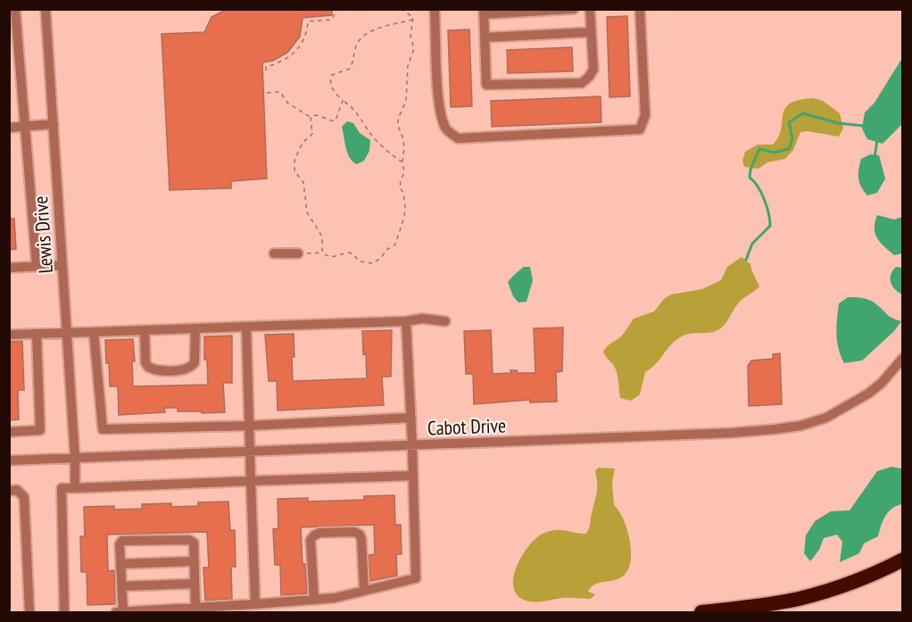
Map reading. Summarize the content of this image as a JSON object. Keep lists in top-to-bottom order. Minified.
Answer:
{"streets":{"street":["Lewis Drive","Cabot Drive"]},"crossings":[["Lewis Drive","Cabot Drive"]]}
